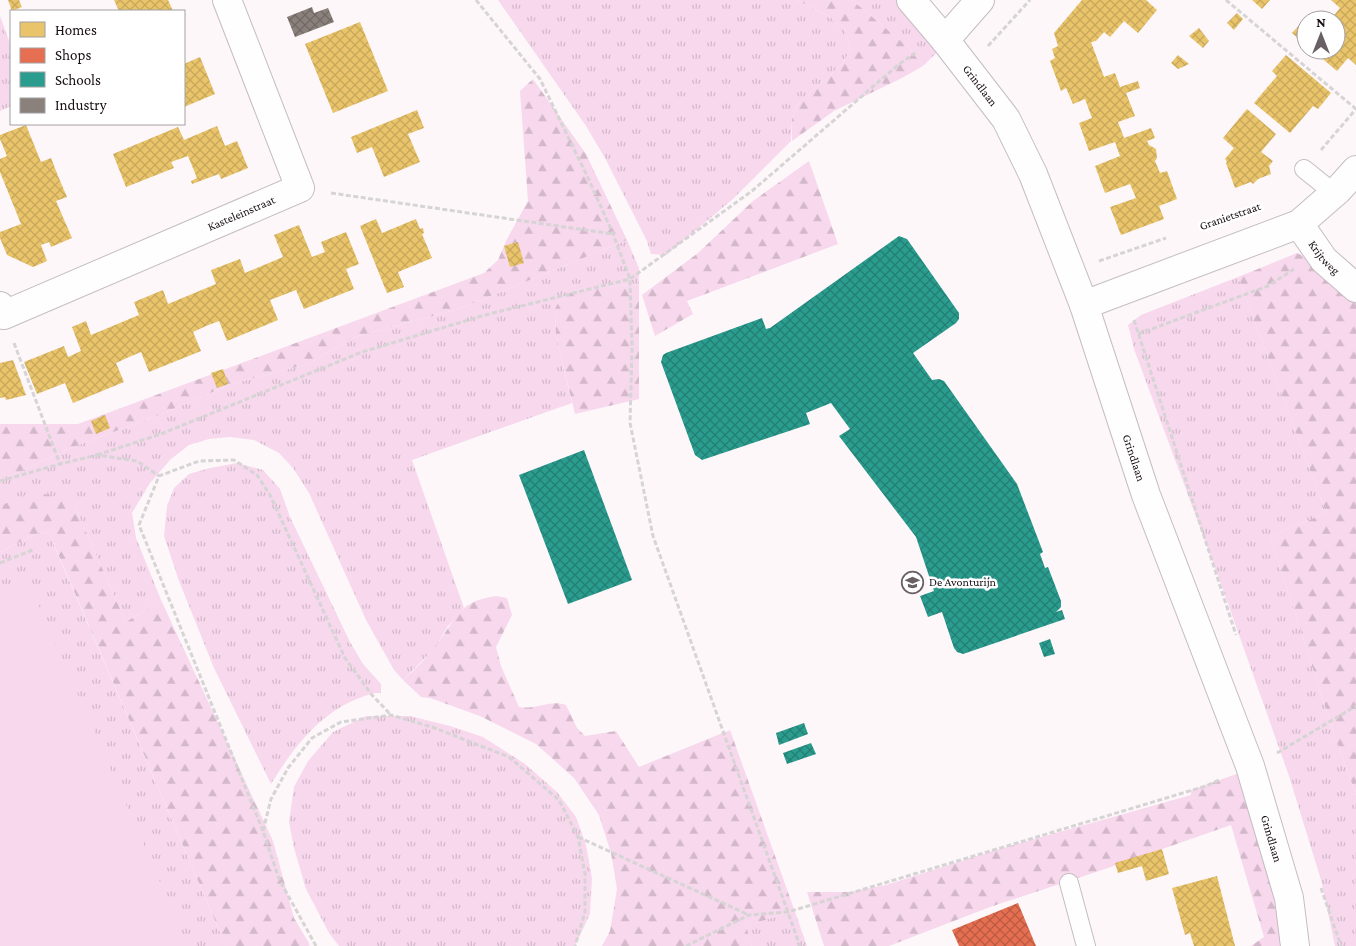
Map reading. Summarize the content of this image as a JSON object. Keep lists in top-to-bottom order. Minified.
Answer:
{"streets":{"street":["Grindlaan","Kasteleinstraat","Krijtweg"]},"places":{"school or university":["De Avonturijn"]},"legend":["Homes","Shops","Schools","Industry"],"north":"top"}
